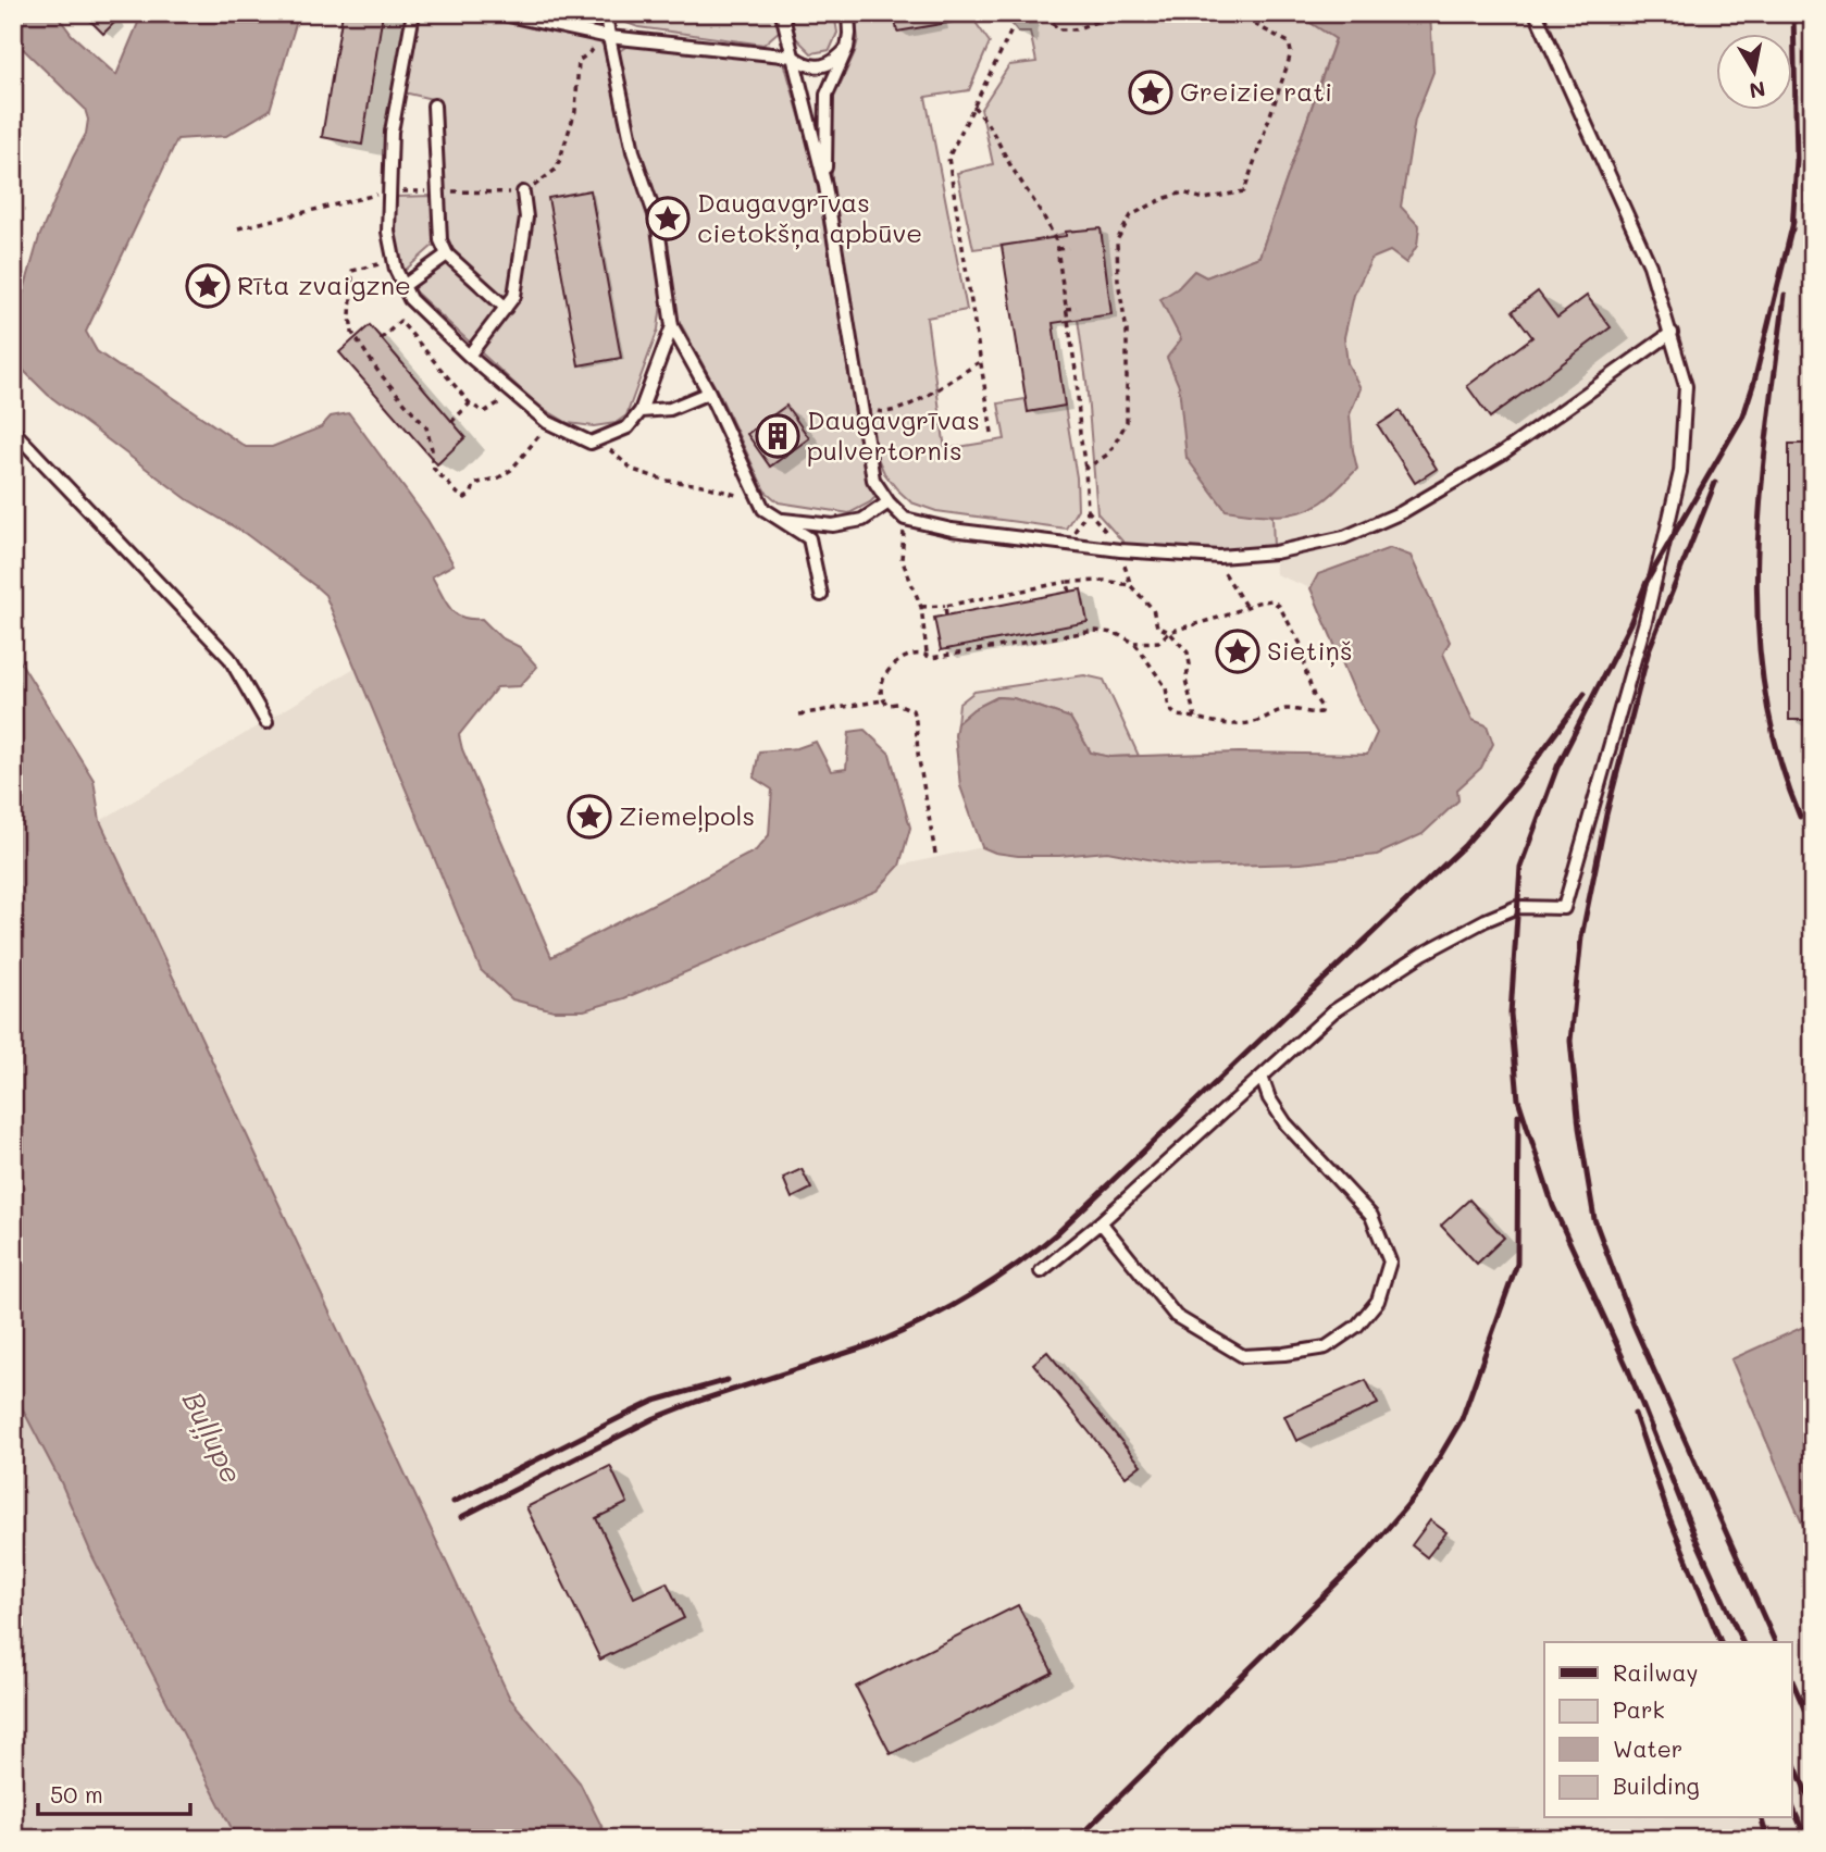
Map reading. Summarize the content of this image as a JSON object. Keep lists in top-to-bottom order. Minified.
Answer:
{"water":["Buļļupe"],"places":{"place":["Greizie rati","Daugavgrīvas cietokšņa apbūve","Rīta zvaigzne","Sietiņš","Ziemeļpols"],"building":["Daugavgrīvas pulvertornis"]},"legend":["Railway","Park","Water","Building"],"scale_bar":"50 m","north":"bottom"}
